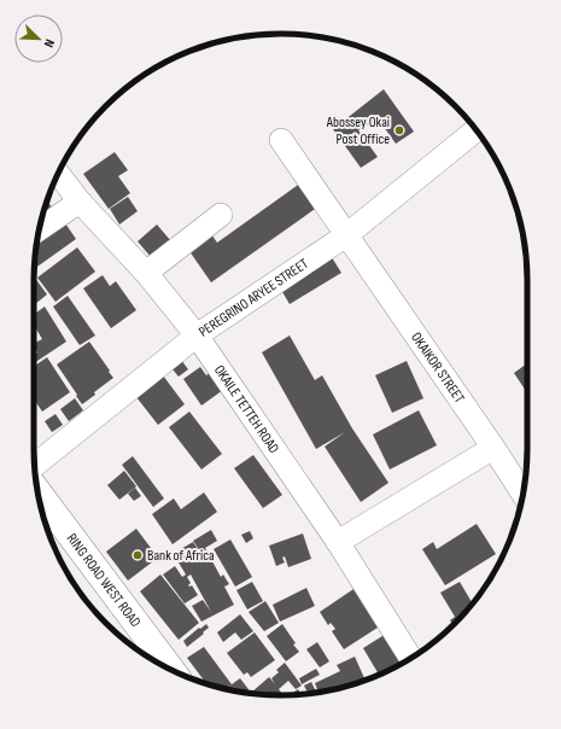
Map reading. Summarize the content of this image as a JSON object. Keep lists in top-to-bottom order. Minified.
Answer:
{"streets":{"main road":["RING ROAD WEST ROAD"],"street":["PEREGRINO ARYEE STREET","OKAIKOR STREET","OKAILE TETTEH ROAD"]},"crossings":[["PEREGRINO ARYEE STREET","OKAIKOR STREET"],["PEREGRINO ARYEE STREET","OKAILE TETTEH ROAD"]],"places":["Abossey Okai Post Office","Bank of Africa"],"north":"bottom right"}
